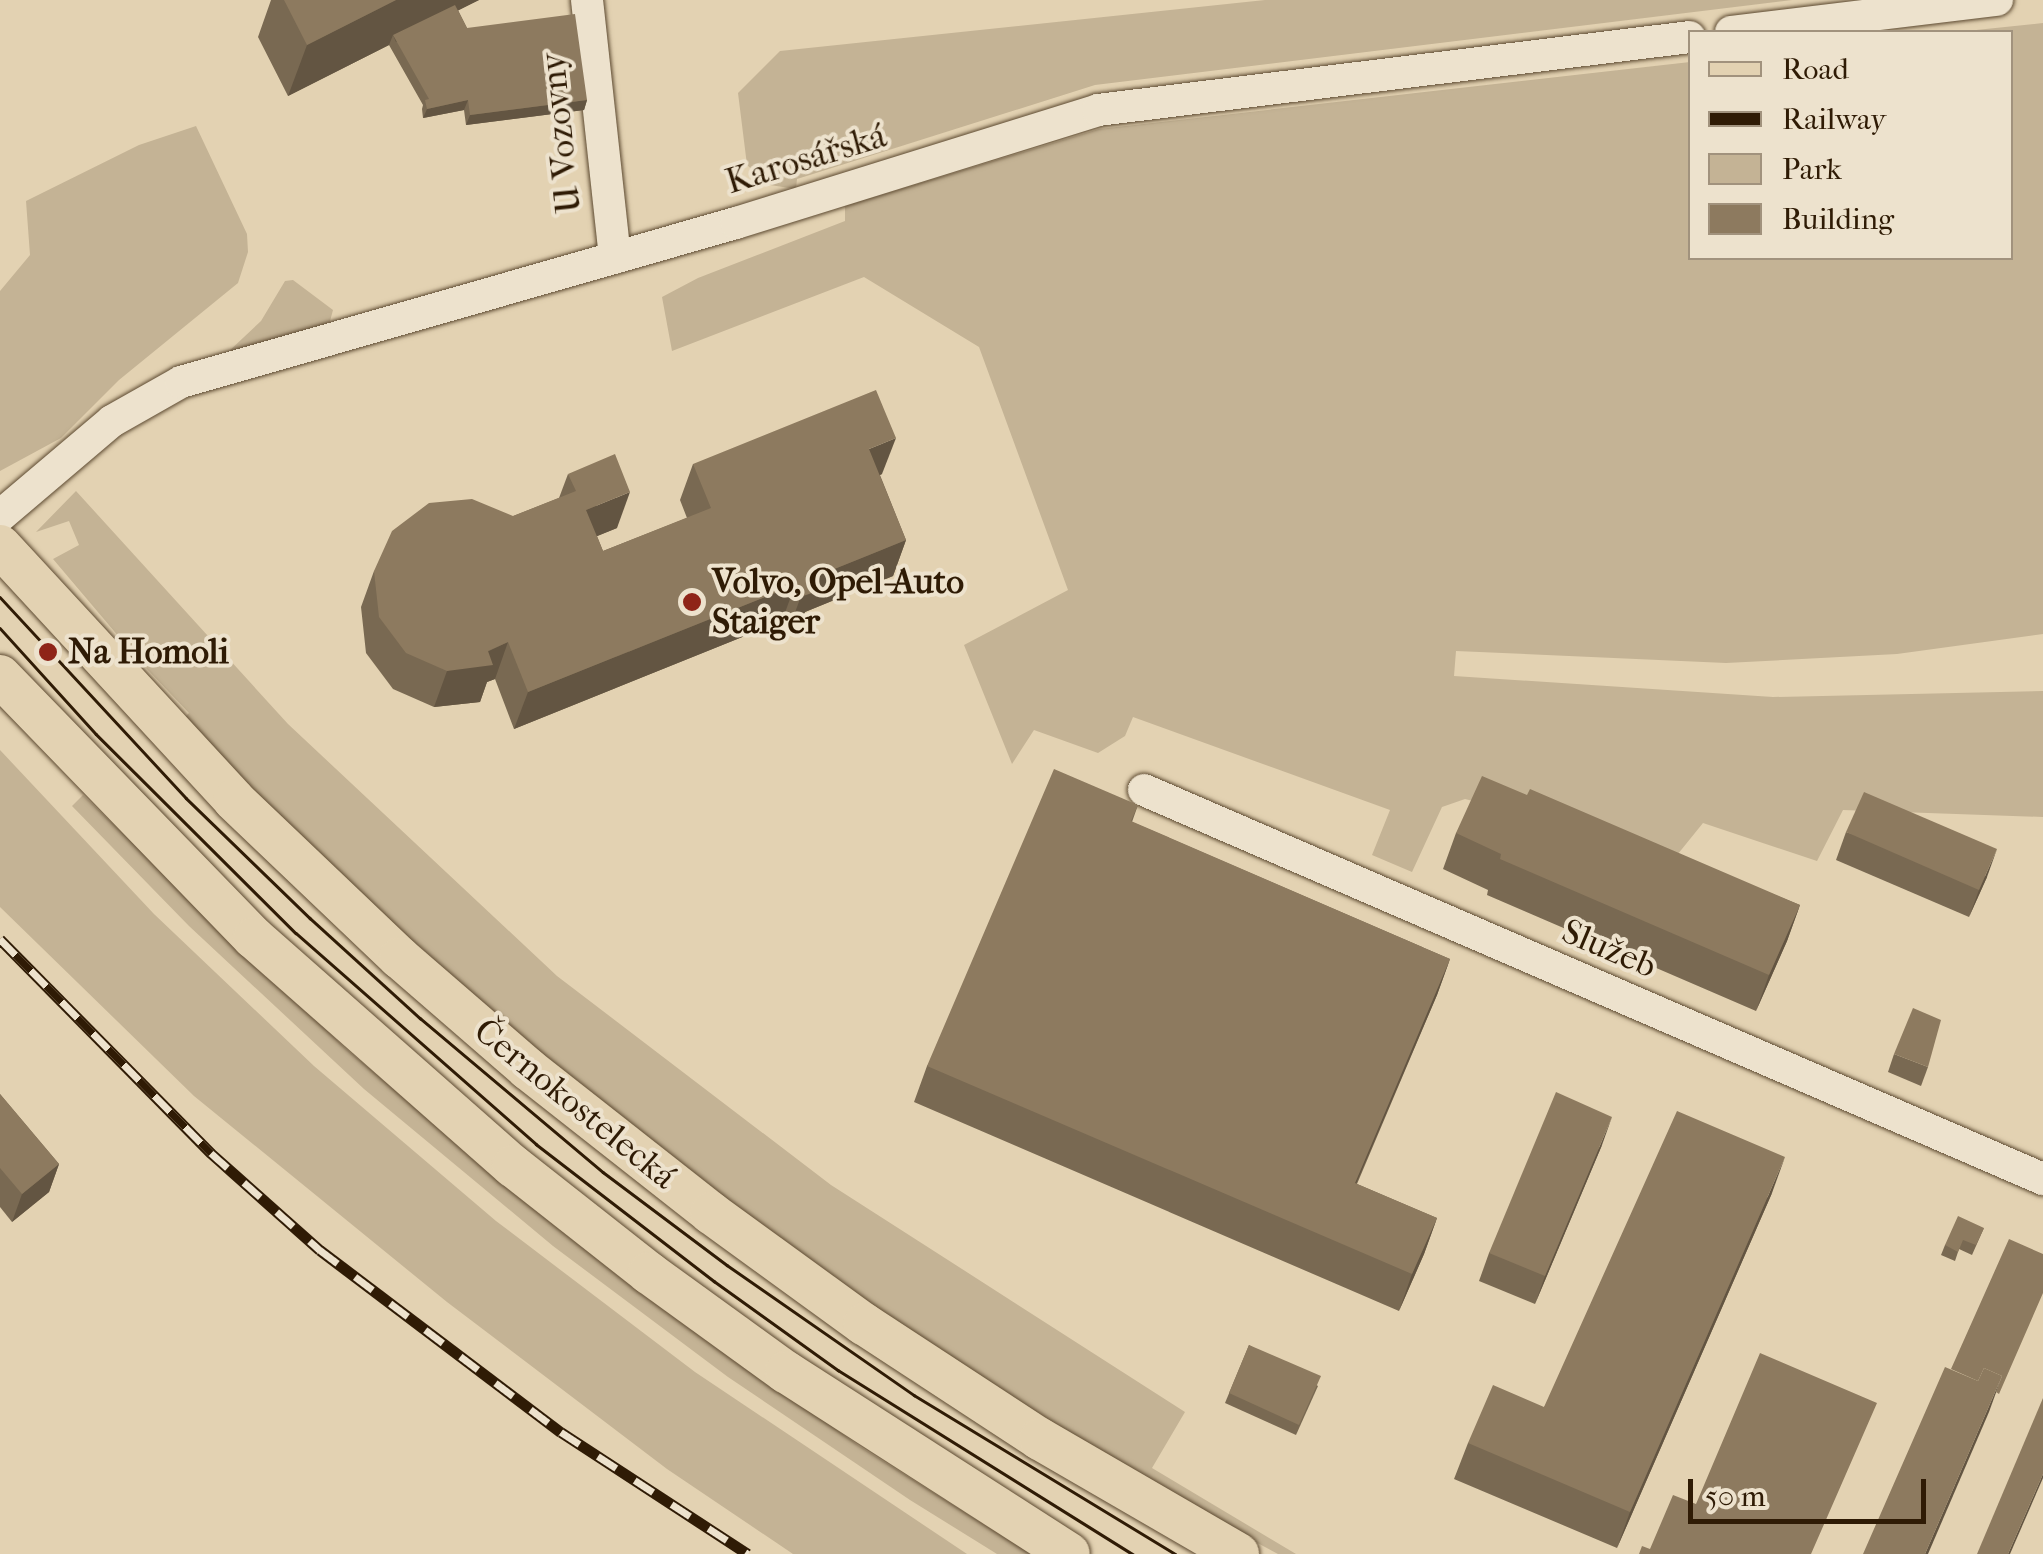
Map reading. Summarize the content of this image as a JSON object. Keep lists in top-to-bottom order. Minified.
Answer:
{"streets":{"main road":["Černokostelecká"],"street":["U Vozovny","Karosářská","Služeb"]},"crossings":[["U Vozovny","Karosářská"]],"places":["Volvo, Opel-Auto Staiger","Na Homoli"],"legend":["Road","Railway","Park","Building"],"scale_bar":"50 m"}
